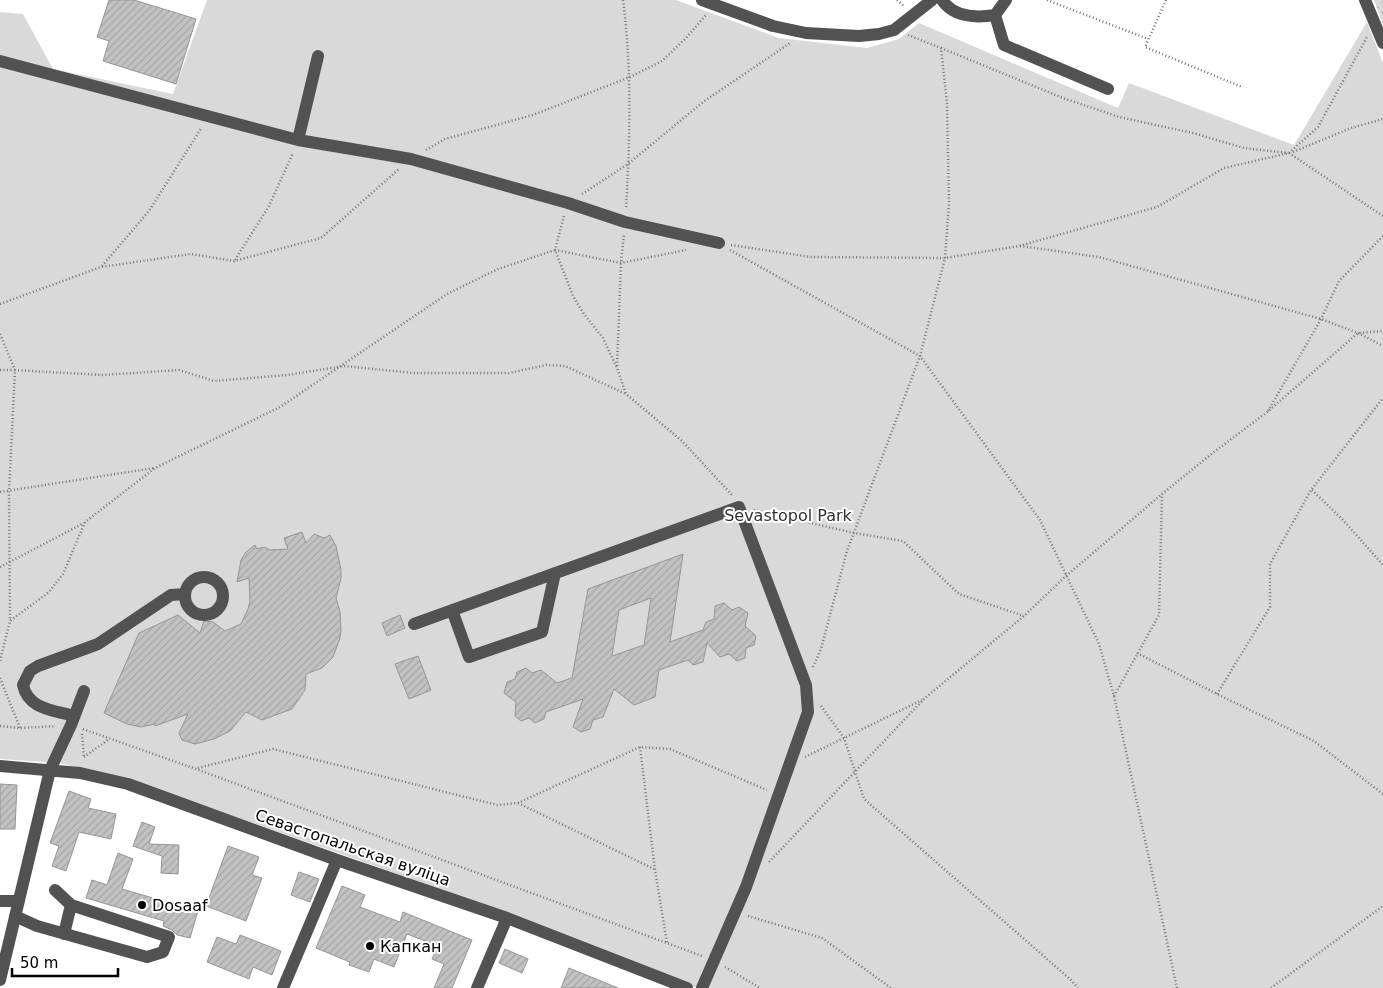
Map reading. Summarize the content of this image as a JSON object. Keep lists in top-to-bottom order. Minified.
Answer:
{"streets":{"street":["Севастопальская вуліца"]},"parks":["Sevastopol Park"],"places":["Dosaaf","Капкан"],"scale_bar":"50 m"}
